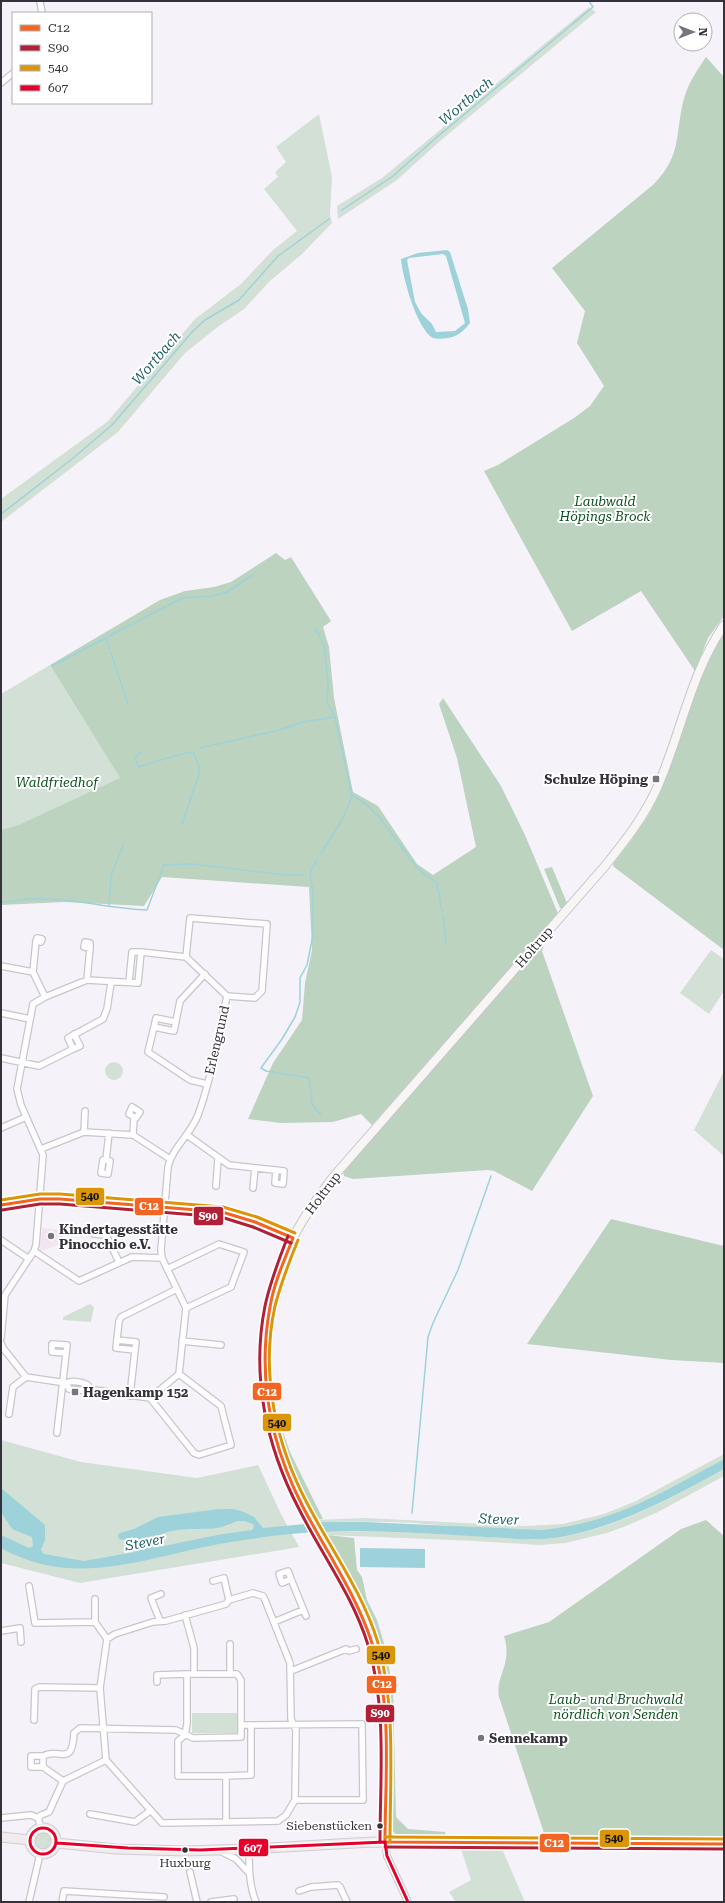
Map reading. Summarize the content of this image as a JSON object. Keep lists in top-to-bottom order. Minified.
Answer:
{"streets":{"main road":["Holtrup"],"street":["Erlengrund"]},"water":["Wortbach","Stever"],"parks":["Laubwald Höpings Brock","Waldfriedhof","Laub- und Bruchwald nördlich von Senden"],"places":{"transit":["Schulze Höping","Hagenkamp 152"],"other":["Kindertagesstätte Pinocchio e.V.","Sennekamp","Siebenstücken","Huxburg"]},"lines":["transit line 540","transit line C12","transit line S90","transit line 607"],"legend":["C12","S90","540","607"],"north":"right"}
